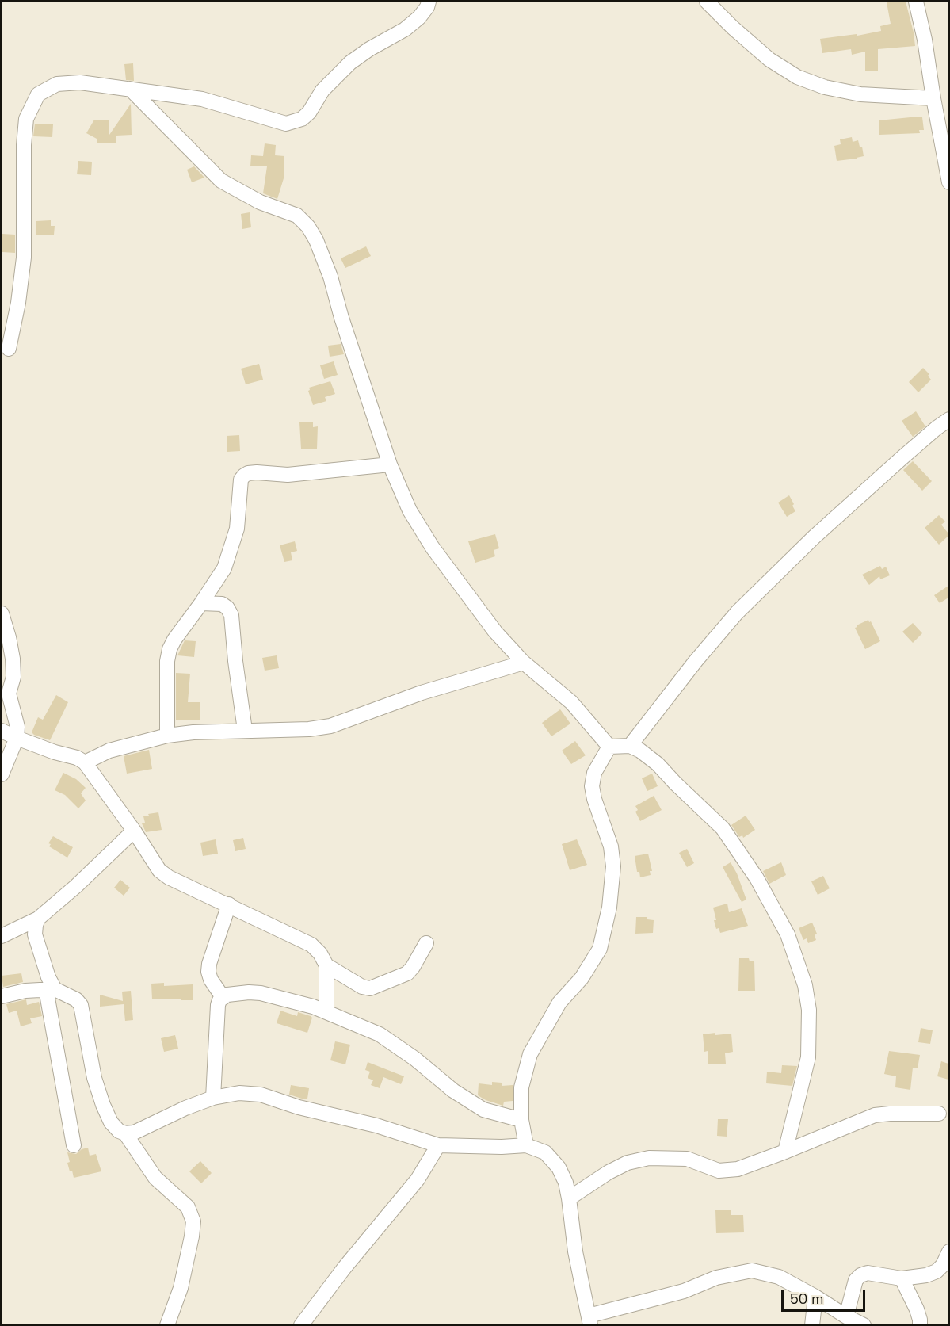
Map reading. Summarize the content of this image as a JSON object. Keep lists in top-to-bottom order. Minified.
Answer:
{"scale_bar":"50 m"}
